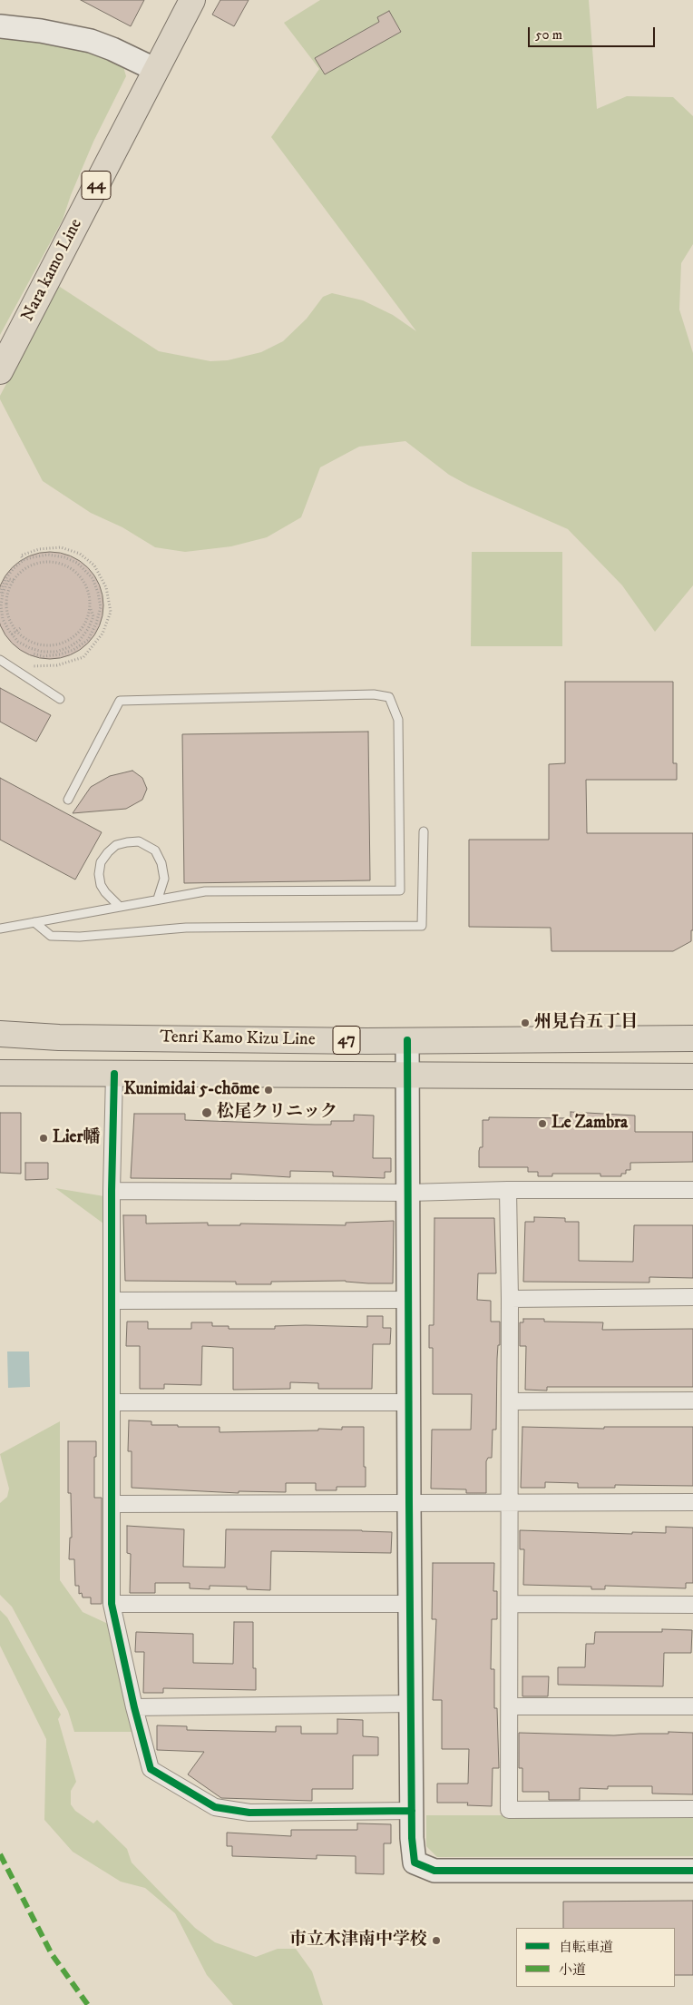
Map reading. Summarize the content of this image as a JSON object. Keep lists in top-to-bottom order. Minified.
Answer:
{"streets":{"main road":["44","Nara kamo Line","Tenri Kamo Kizu Line","47"]},"places":["州見台五丁目","Kunimidai 5-chōme","松尾クリニック","Le Zambra","Lier幡","市立木津南中学校"],"legend":["自転車道","小道"],"scale_bar":"50 m"}
